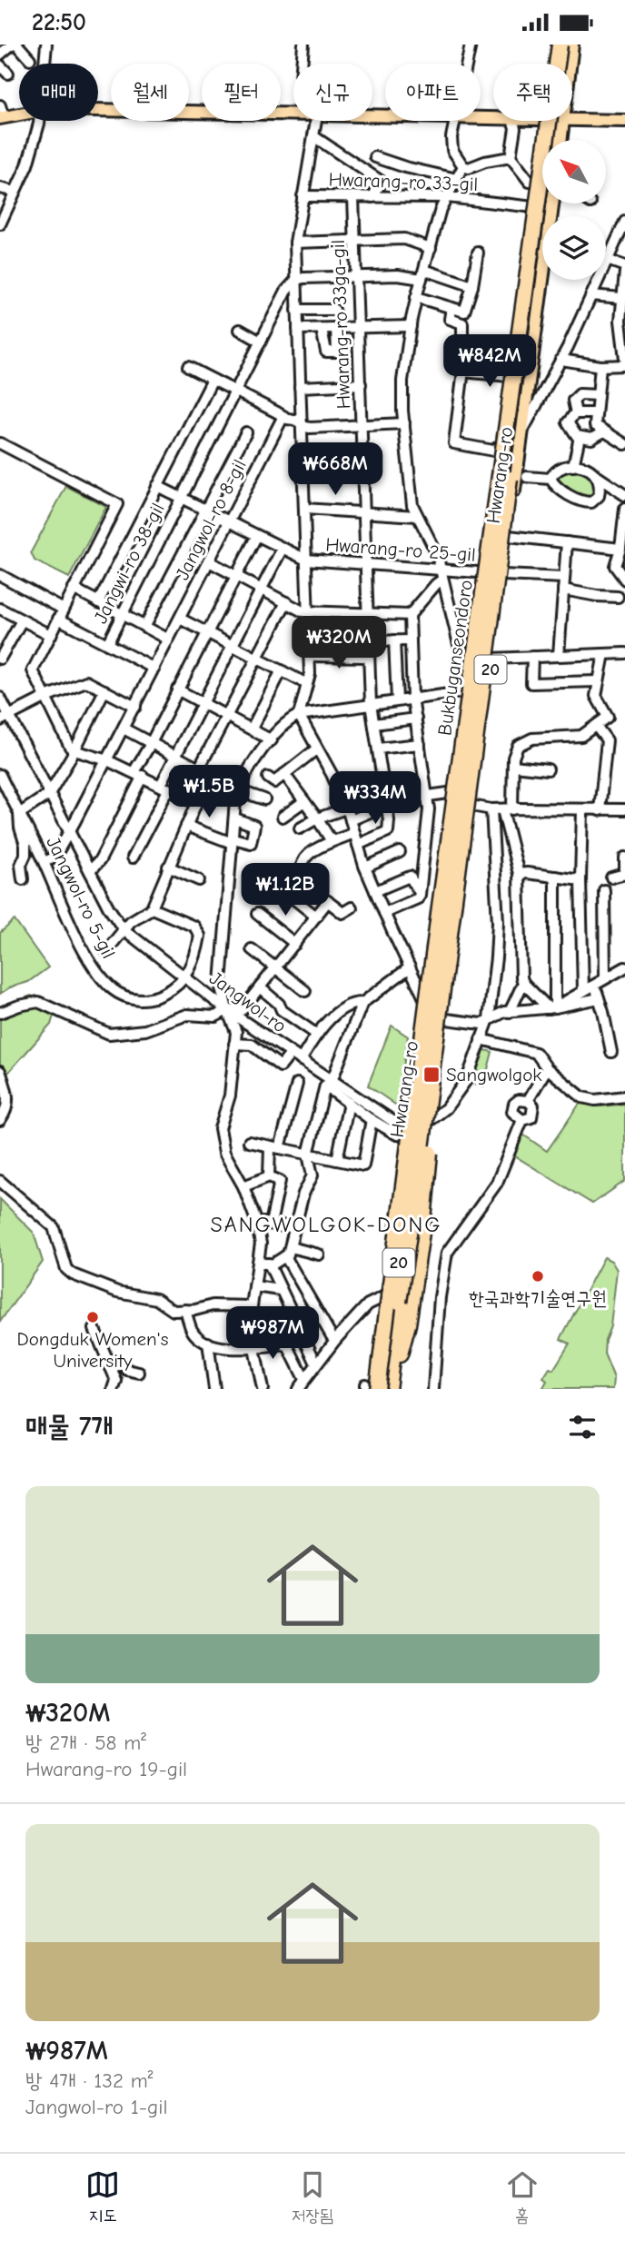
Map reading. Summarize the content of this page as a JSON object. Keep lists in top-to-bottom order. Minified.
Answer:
{"streets":{"highway":["Bukbuganseondoro"],"main road":["Hwarang-ro","20","Jangwol-ro"],"street":["Hwarang-ro 33-gil","Hwarang-ro 33ga-gil","Jangwol-ro 8-gil","Hwarang-ro 25-gil","Jangwi-ro 38-gil","Jangwol-ro 5-gil"]},"crossings":[["Hwarang-ro 33-gil","Hwarang-ro 33ga-gil"],["Hwarang-ro 33-gil","Hwarang-ro"],["Hwarang-ro 33ga-gil","Hwarang-ro 25-gil"],["Hwarang-ro","Hwarang-ro 25-gil"],["Hwarang-ro","Bukbuganseondoro"],["Hwarang-ro","Jangwol-ro"],["Jangwol-ro 8-gil","Jangwi-ro 38-gil"],["Jangwol-ro 8-gil","Jangwol-ro"],["Hwarang-ro 25-gil","Jangwi-ro 38-gil"],["Jangwol-ro 5-gil","Jangwol-ro"]],"districts":["SANGWOLGOK-DONG"],"places":{"transit":["Sangwolgok"],"other":["한국과학기술연구원","Dongduk Women's University"]},"north":"top left","page":{"status":"22:50","chip":["매매","월세","필터","신규","아파트","주택"],"price":["₩842M","₩668M","₩320M","₩1.5B","₩334M","₩1.12B","₩987M"],"heading":"매물 7개","list":[{"name":"₩320M","note":"방 2개 · 58 m² · Hwarang-ro 19-gil"},{"name":"₩987M","note":"방 4개 · 132 m² · Jangwol-ro 1-gil"}],"tabs":["지도","저장됨","홈"]}}
